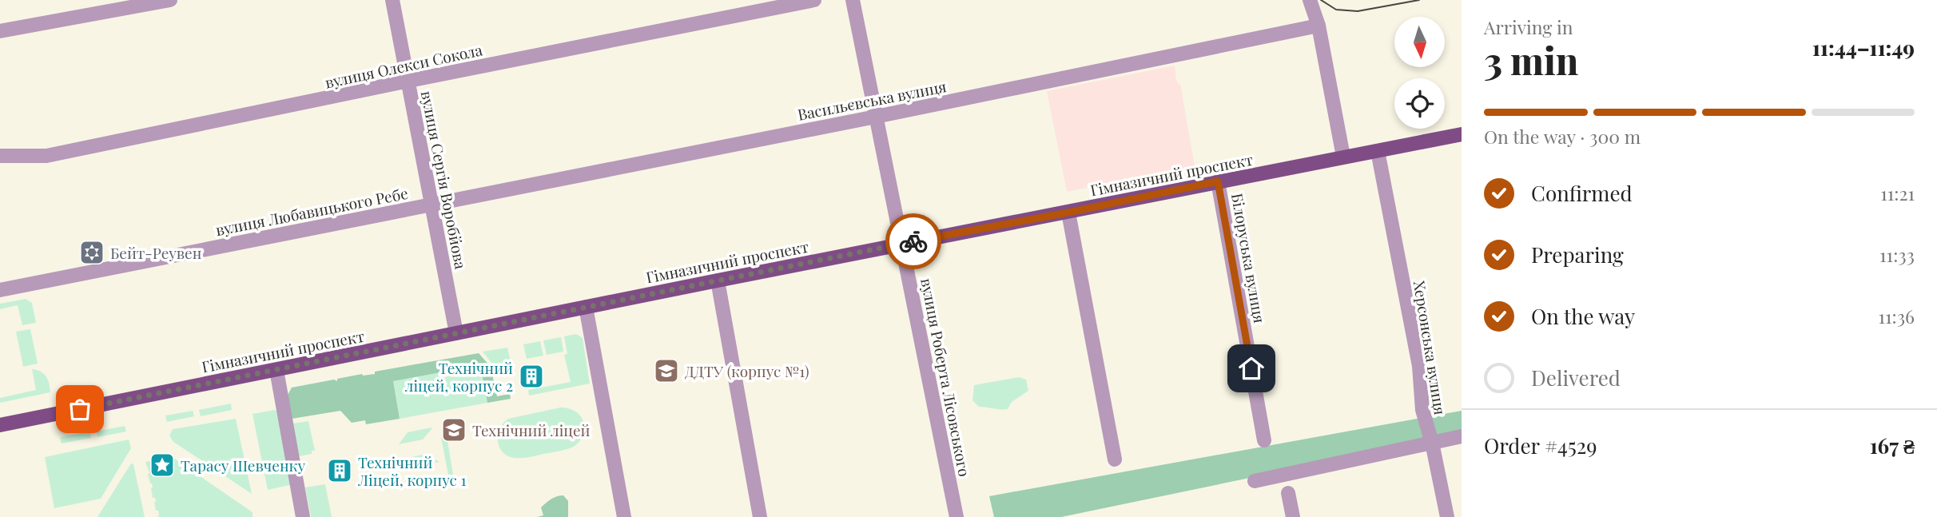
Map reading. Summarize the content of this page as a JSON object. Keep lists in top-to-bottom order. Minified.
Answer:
{"streets":{"main road":["Гімназичний проспект"],"street":["вулиця Олекси Сокола","Васильєвська вулиця","вулиця Сергія Воробйова","вулиця Любавицького Ребе","Білоруська вулиця","Херсонська вулиця","вулиця Роберта Лісовського"]},"crossings":[["вулиця Олекси Сокола","вулиця Сергія Воробйова"],["Васильєвська вулиця","вулиця Сергія Воробйова"],["Васильєвська вулиця","вулиця Любавицького Ребе"],["Васильєвська вулиця","вулиця Роберта Лісовського"],["Гімназичний проспект","вулиця Сергія Воробйова"],["Гімназичний проспект","Білоруська вулиця"],["Гімназичний проспект","Херсонська вулиця"],["Гімназичний проспект","вулиця Роберта Лісовського"],["вулиця Сергія Воробйова","вулиця Любавицького Ребе"]],"places":{"synagogue":["Бейт-Реувен"],"school or university":["ДДТУ (корпус №1)","Технічний ліцей"],"building":["Технічний ліцей, корпус 2","Технічний Ліцей, корпус 1"],"place":["Тарасу Шевченку"]},"north":"bottom","page":{"heading":["3 min","Arriving in","11:44–11:49"],"panel":["Order #4529","167 ₴"],"bar":"On the way · 300 m","list":[["Confirmed","11:21"],["Preparing","11:33"],["On the way","11:36"],"Delivered"]}}
